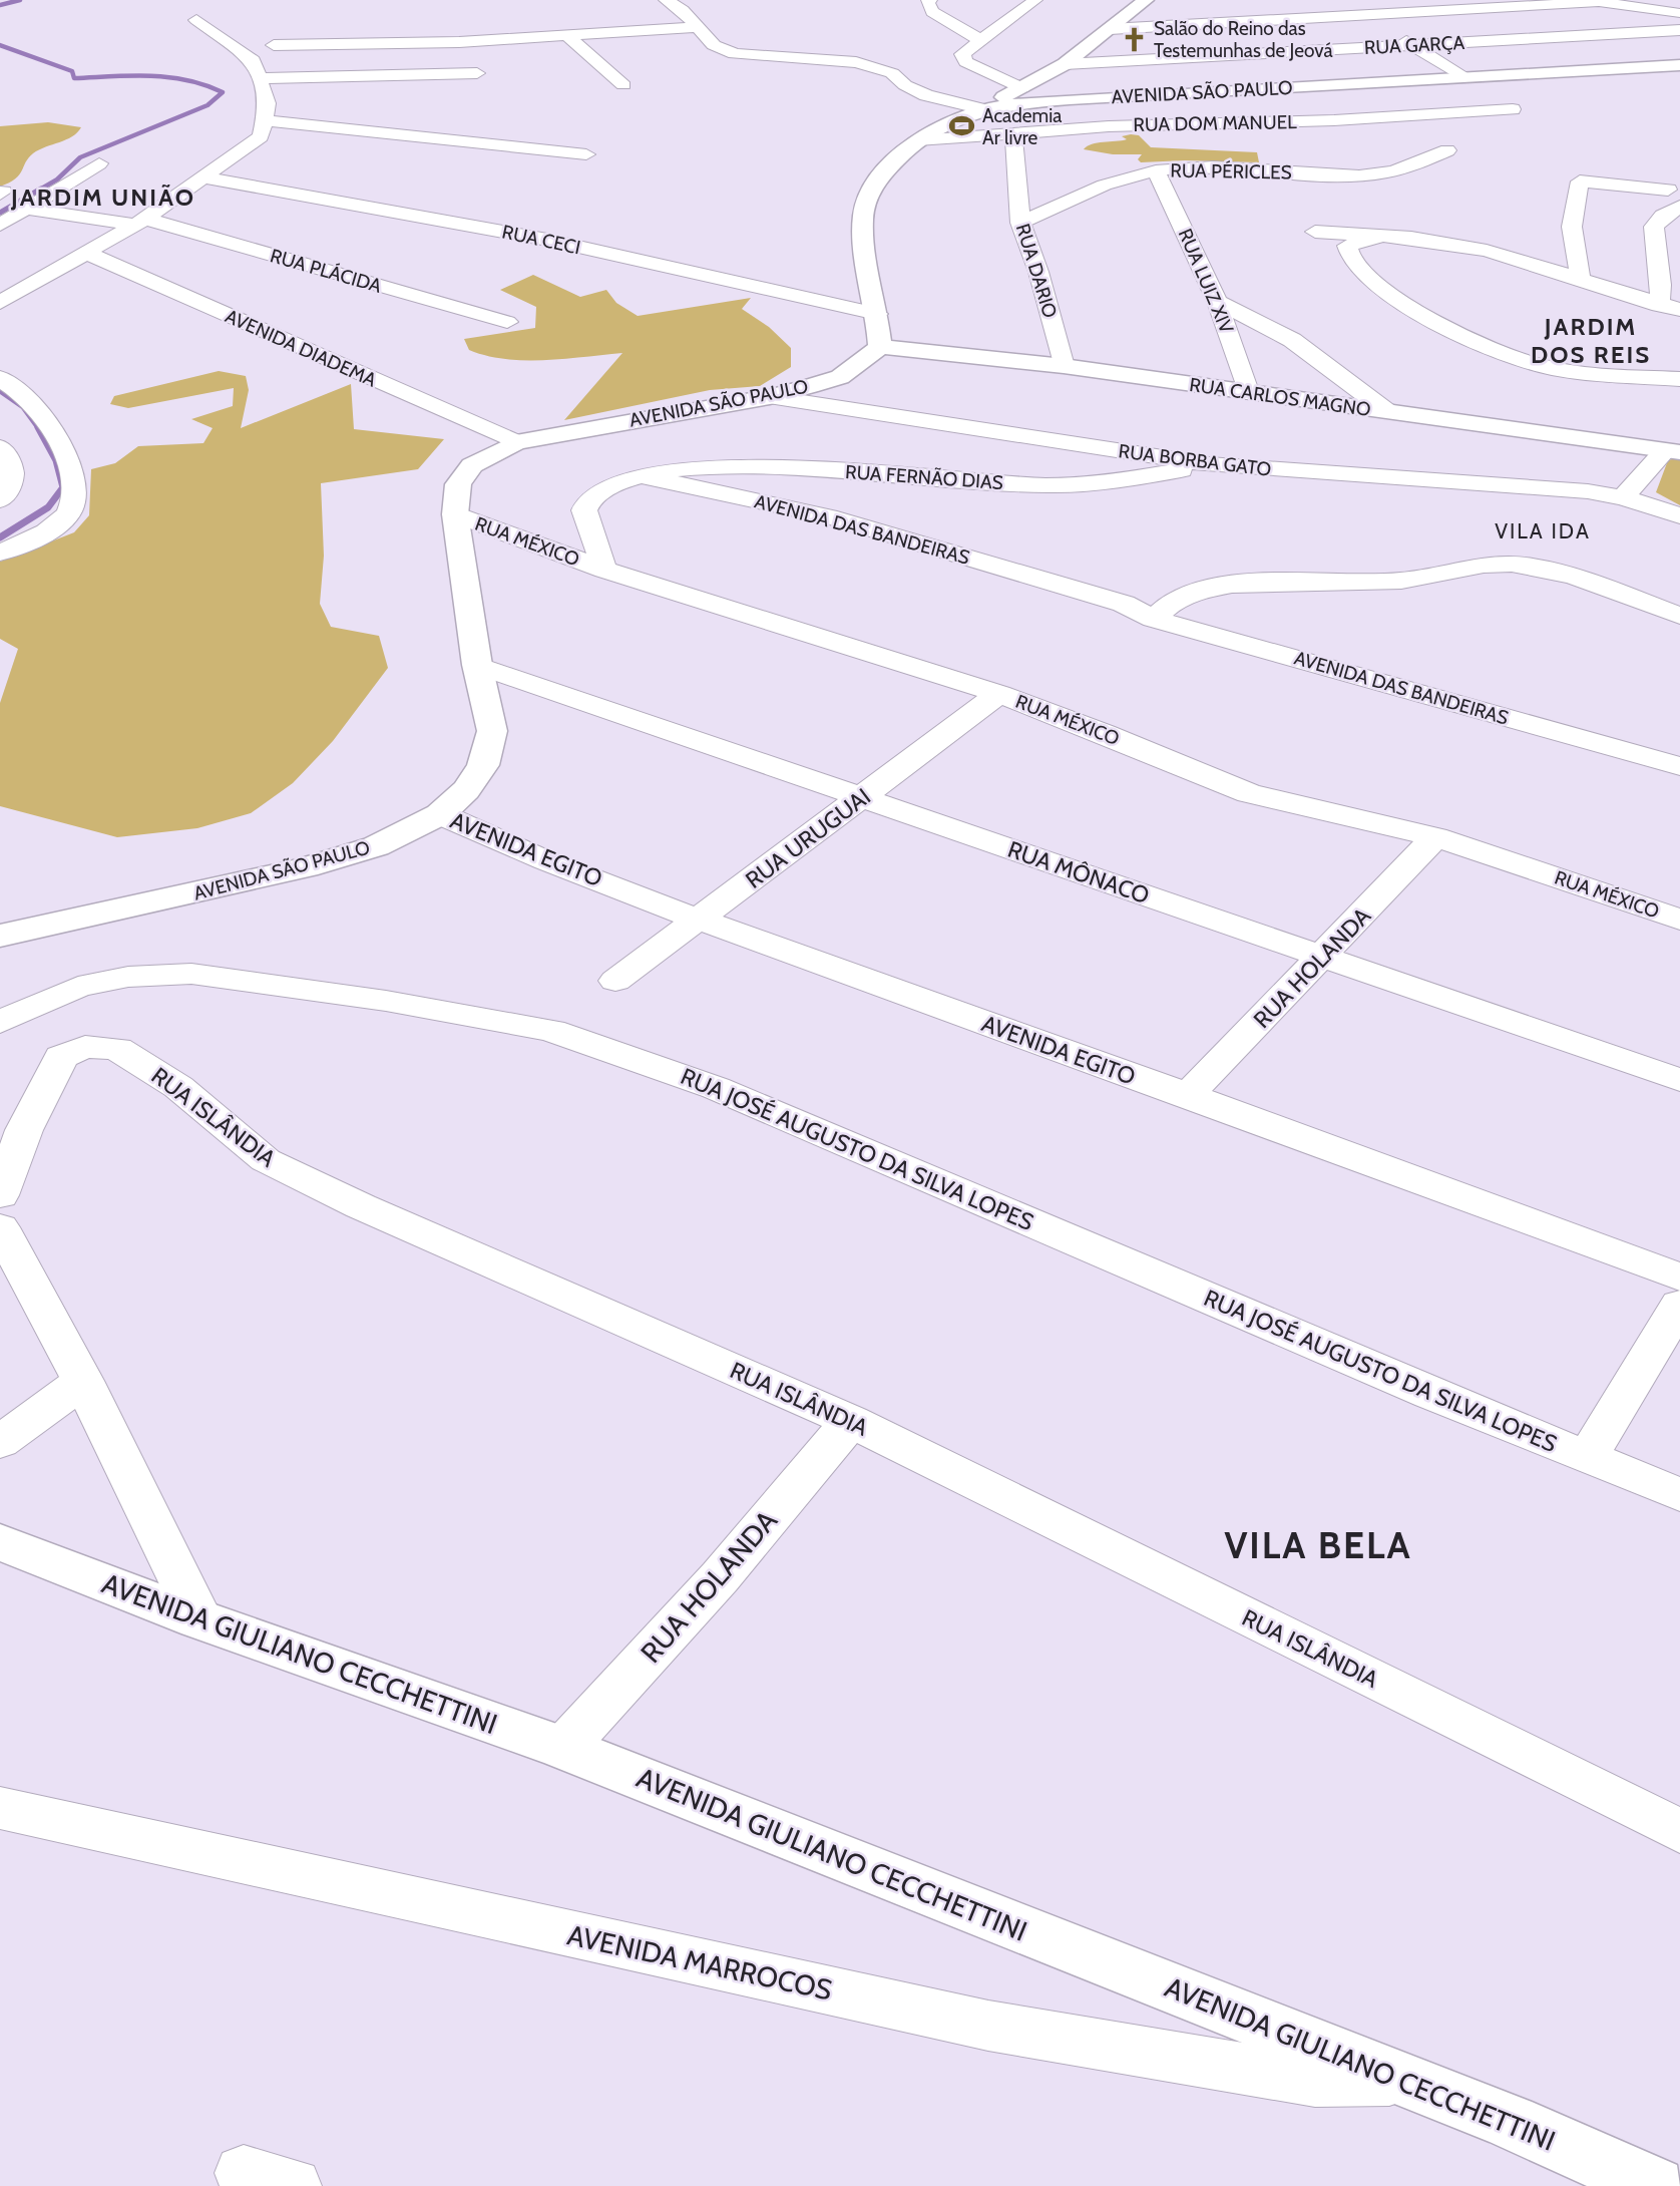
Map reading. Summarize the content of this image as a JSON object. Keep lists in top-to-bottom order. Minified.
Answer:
{"streets":{"main road":["AVENIDA SÃO PAULO","RUA CARLOS MAGNO","AVENIDA GIULIANO CECCHETTINI"],"street":["RUA GARÇA","RUA DOM MANUEL","RUA PÉRICLES","RUA CECI","RUA PLÁCIDA","RUA DARIO","RUA LUIZ XIV","AVENIDA DIADEMA","RUA BORBA GATO","RUA FERNÃO DIAS","AVENIDA DAS BANDEIRAS","RUA MÉXICO","RUA URUGUAI","AVENIDA EGITO","RUA MÔNACO","RUA HOLANDA","RUA ISLÂNDIA","RUA JOSÉ AUGUSTO DA SILVA LOPES","AVENIDA MARROCOS"]},"crossings":[["AVENIDA SÃO PAULO","RUA DOM MANUEL"],["AVENIDA SÃO PAULO","RUA CECI"],["AVENIDA SÃO PAULO","AVENIDA DIADEMA"],["AVENIDA SÃO PAULO","RUA CARLOS MAGNO"],["AVENIDA SÃO PAULO","RUA BORBA GATO"],["AVENIDA SÃO PAULO","RUA MÉXICO"],["AVENIDA SÃO PAULO","AVENIDA EGITO"],["AVENIDA SÃO PAULO","RUA MÔNACO"],["RUA DOM MANUEL","RUA DARIO"],["RUA PÉRICLES","RUA DARIO"],["RUA PÉRICLES","RUA LUIZ XIV"],["RUA DARIO","RUA CARLOS MAGNO"],["RUA LUIZ XIV","RUA CARLOS MAGNO"],["RUA BORBA GATO","RUA FERNÃO DIAS"],["RUA FERNÃO DIAS","AVENIDA DAS BANDEIRAS"],["RUA FERNÃO DIAS","RUA MÉXICO"],["RUA MÉXICO","RUA URUGUAI"],["RUA MÉXICO","RUA HOLANDA"],["RUA URUGUAI","AVENIDA EGITO"],["RUA URUGUAI","RUA MÔNACO"],["AVENIDA EGITO","RUA HOLANDA"],["RUA MÔNACO","RUA HOLANDA"],["RUA HOLANDA","RUA ISLÂNDIA"],["RUA HOLANDA","AVENIDA GIULIANO CECCHETTINI"],["AVENIDA GIULIANO CECCHETTINI","AVENIDA MARROCOS"]],"districts":["JARDIM UNIÃO","JARDIM DOS REIS","VILA IDA","VILA BELA"],"places":{"church":["Salão do Reino das Testemunhas de Jeová"],"sports":["Academia Ar livre"]}}
